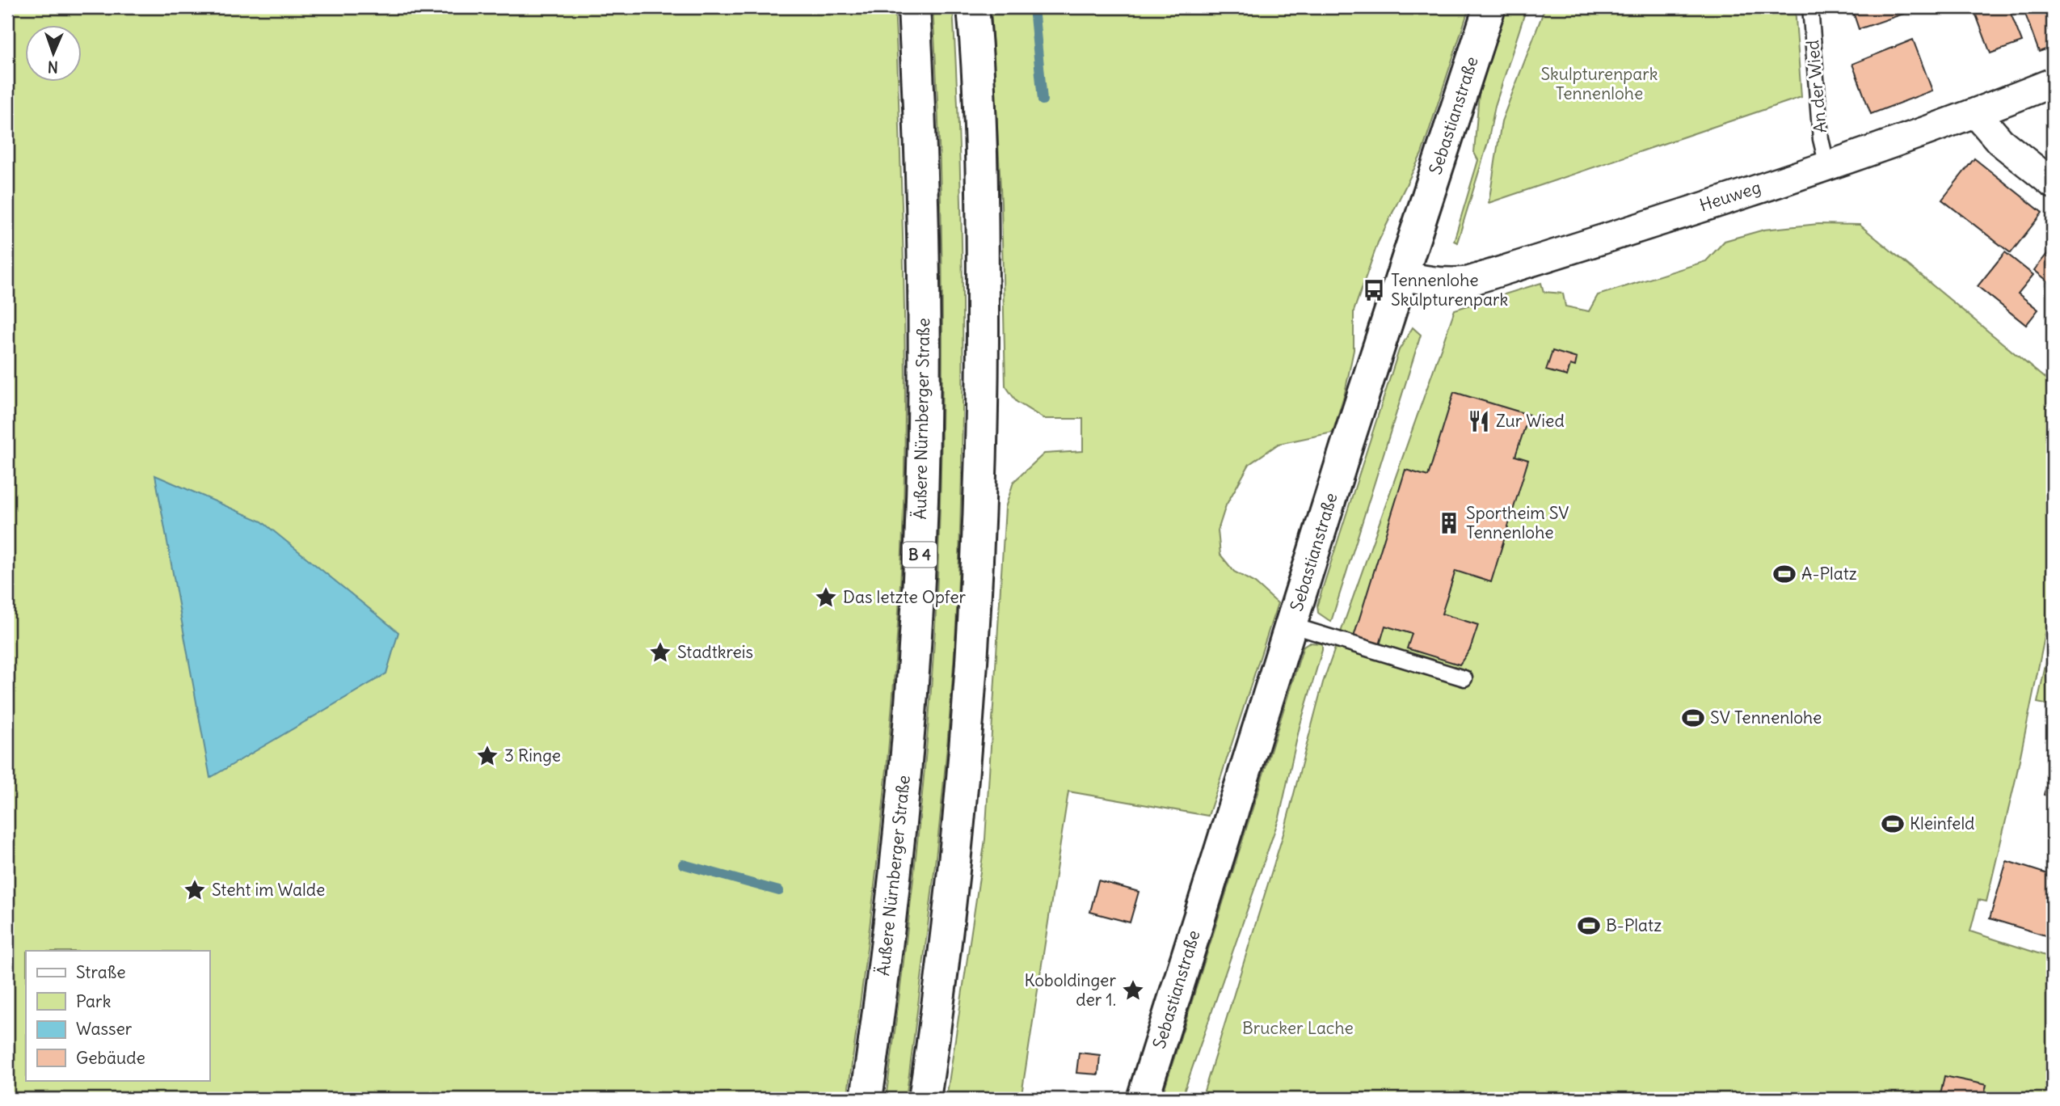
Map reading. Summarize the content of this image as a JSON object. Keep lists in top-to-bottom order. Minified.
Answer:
{"streets":{"main road":["Sebastianstraße","Äußere Nürnberger Straße","B 4"],"street":["Heuweg"],"lane":["An der Wied"]},"crossings":[["An der Wied","Heuweg"],["Sebastianstraße","Heuweg"]],"parks":["Skulpturenpark Tennenlohe","Brucker Lache"],"places":{"bus stop":["Tennenlohe Skulpturenpark"],"restaurant":["Zur Wied"],"building":["Sportheim SV Tennenlohe"],"sports":["A-Platz","SV Tennenlohe","Kleinfeld","B-Platz"],"place":["Das letzte Opfer","Stadtkreis","3 Ringe","Steht im Walde","Koboldinger der 1."]},"legend":["Straße","Park","Wasser","Gebäude"],"north":"bottom"}
